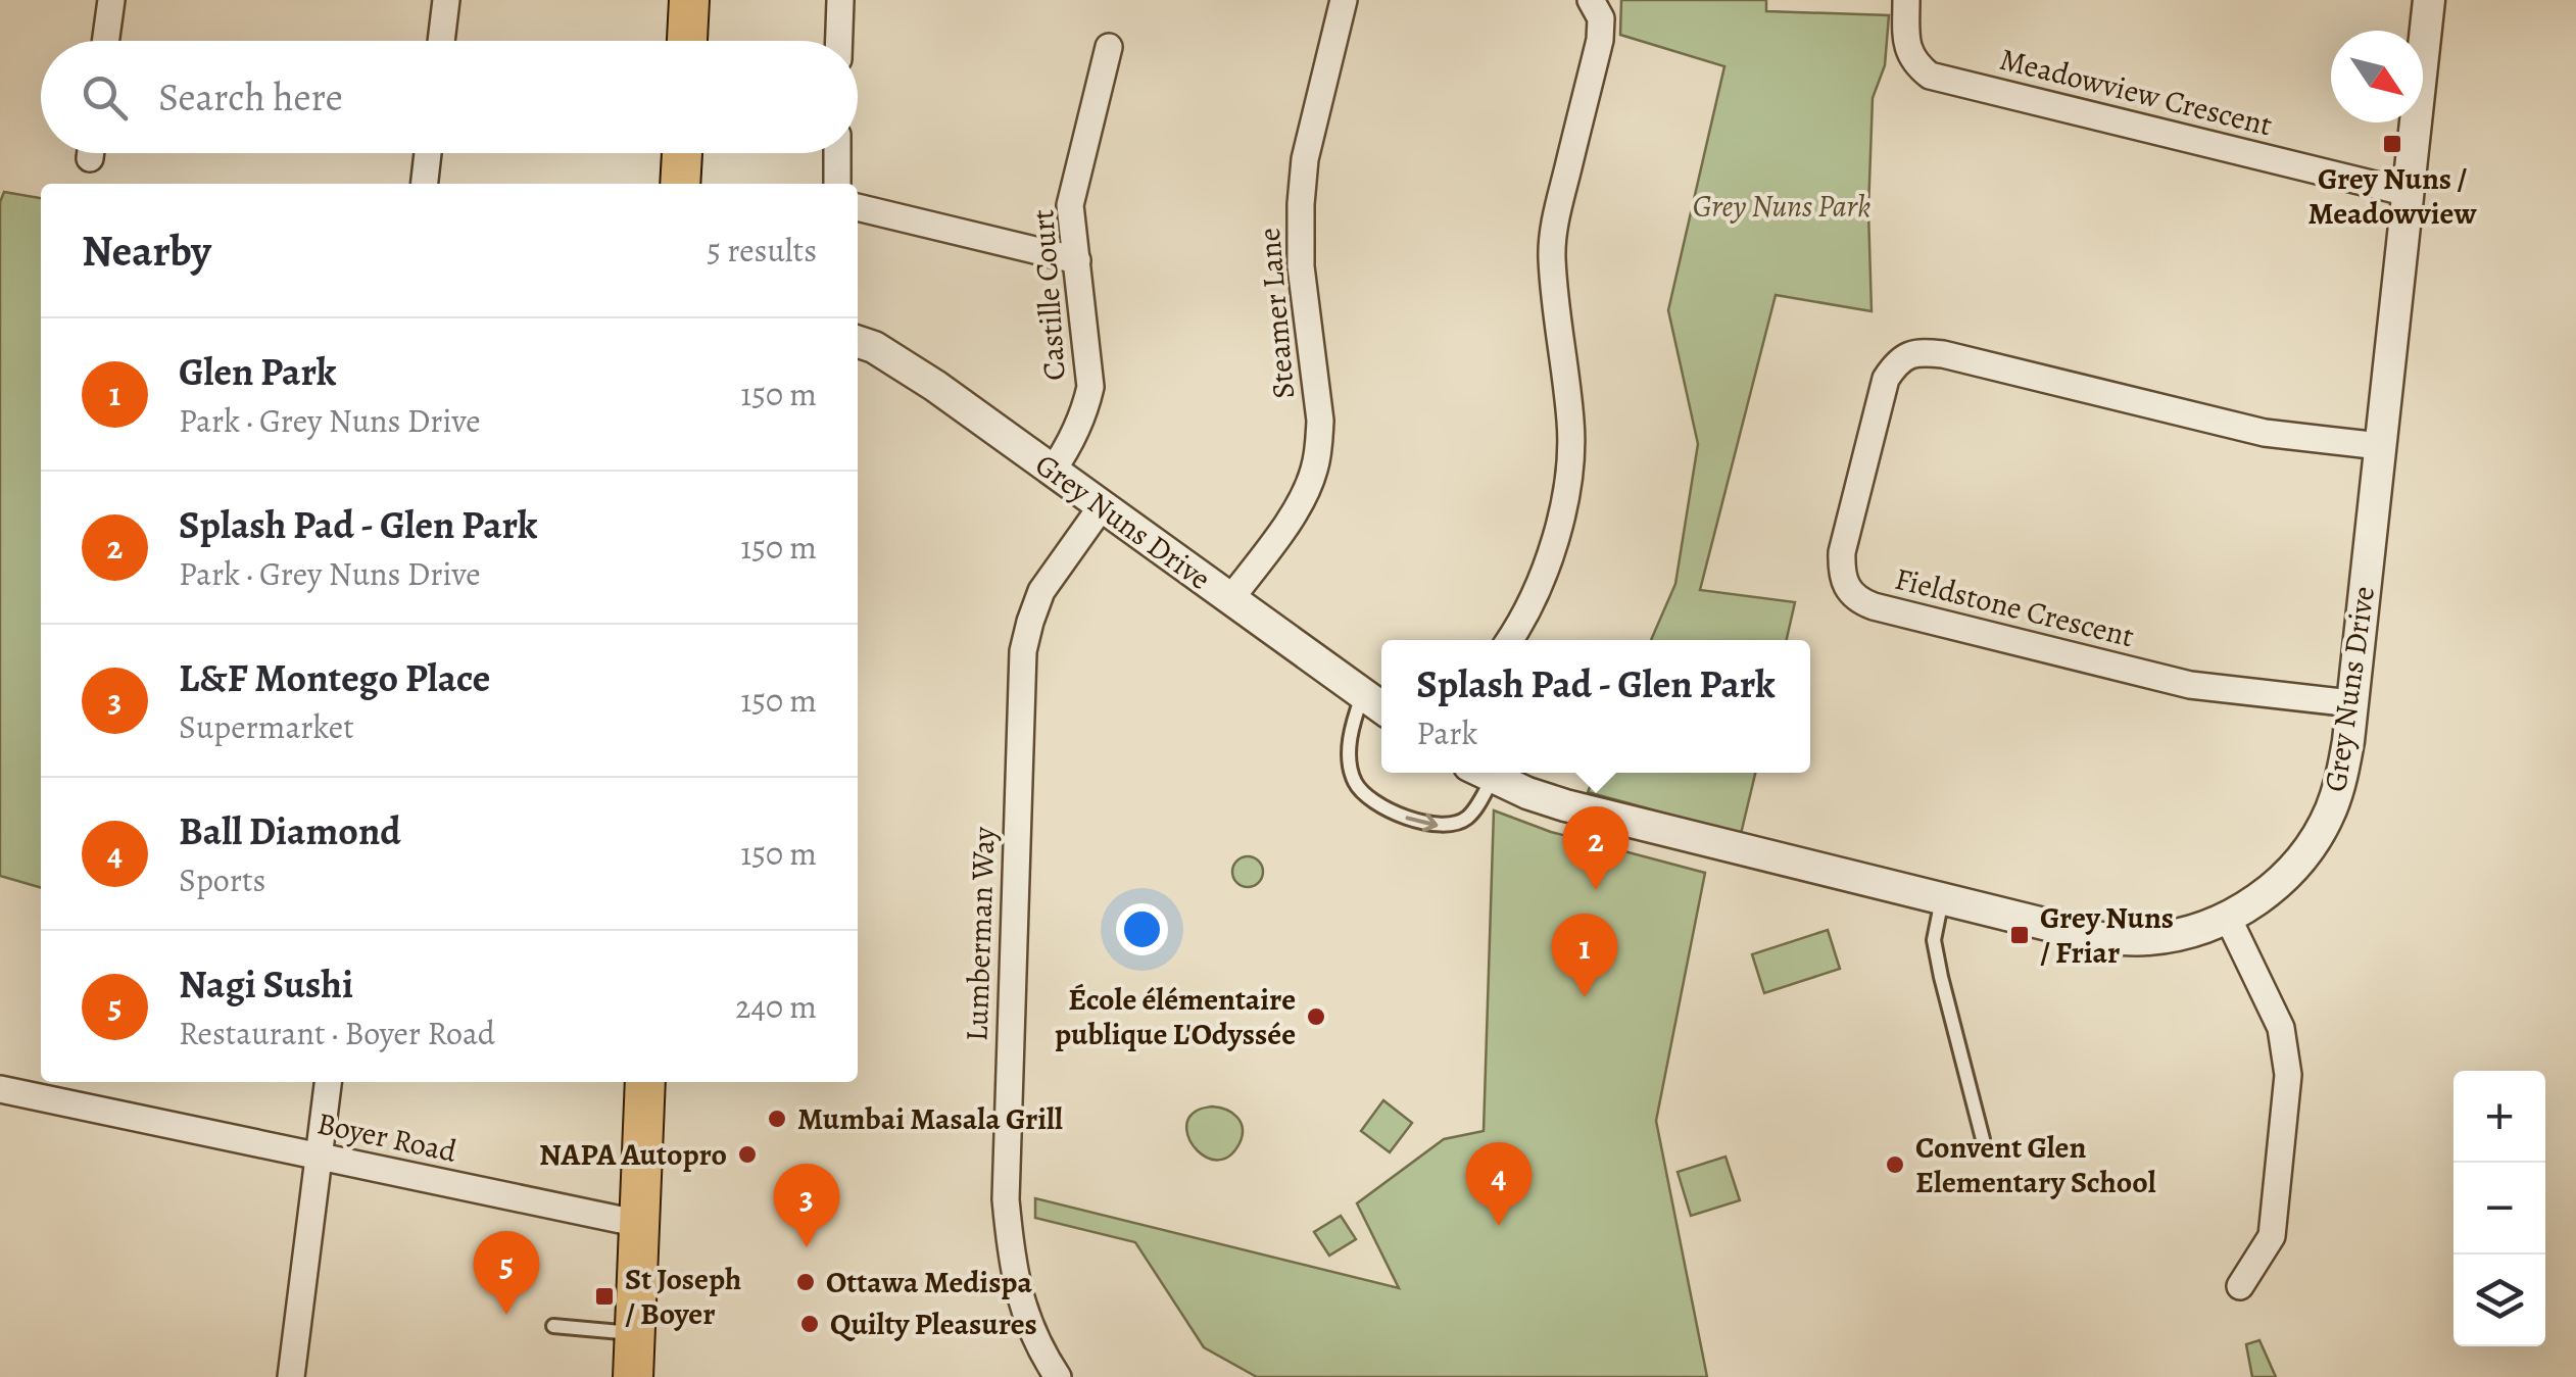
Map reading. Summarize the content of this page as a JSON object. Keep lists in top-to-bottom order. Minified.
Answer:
{"streets":{"street":["Meadowview Crescent","Castille Court","Steamer Lane","Grey Nuns Drive","Fieldstone Crescent","Lumberman Way","Boyer Road"]},"crossings":[["Meadowview Crescent","Grey Nuns Drive"],["Castille Court","Grey Nuns Drive"],["Steamer Lane","Grey Nuns Drive"],["Grey Nuns Drive","Fieldstone Crescent"],["Grey Nuns Drive","Lumberman Way"]],"parks":["Grey Nuns Park"],"places":{"transit":["Grey Nuns / Meadowview","Grey Nuns / Friar","St Joseph / Boyer"],"other":["École élémentaire publique L'Odyssée","Mumbai Masala Grill","NAPA Autopro","Convent Glen Elementary School","Ottawa Medispa","Quilty Pleasures"]},"north":"bottom right","page":{"search":"Search here","heading":["Nearby","5 results"],"list":[{"mark":"1","name":"Glen Park","note":"Park · Grey Nuns Drive","value":"150 m"},{"mark":"2","name":"Splash Pad - Glen Park","note":"Park · Grey Nuns Drive","value":"150 m"},{"mark":"3","name":"L&F Montego Place","note":"Supermarket","value":"150 m"},{"mark":"4","name":"Ball Diamond","note":"Sports","value":"150 m"},{"mark":"5","name":"Nagi Sushi","note":"Restaurant · Boyer Road","value":"240 m"}],"popup":["Splash Pad - Glen Park","Park"],"pins":["2","1","4","3","5"],"map_buttons":["+","−"]}}
